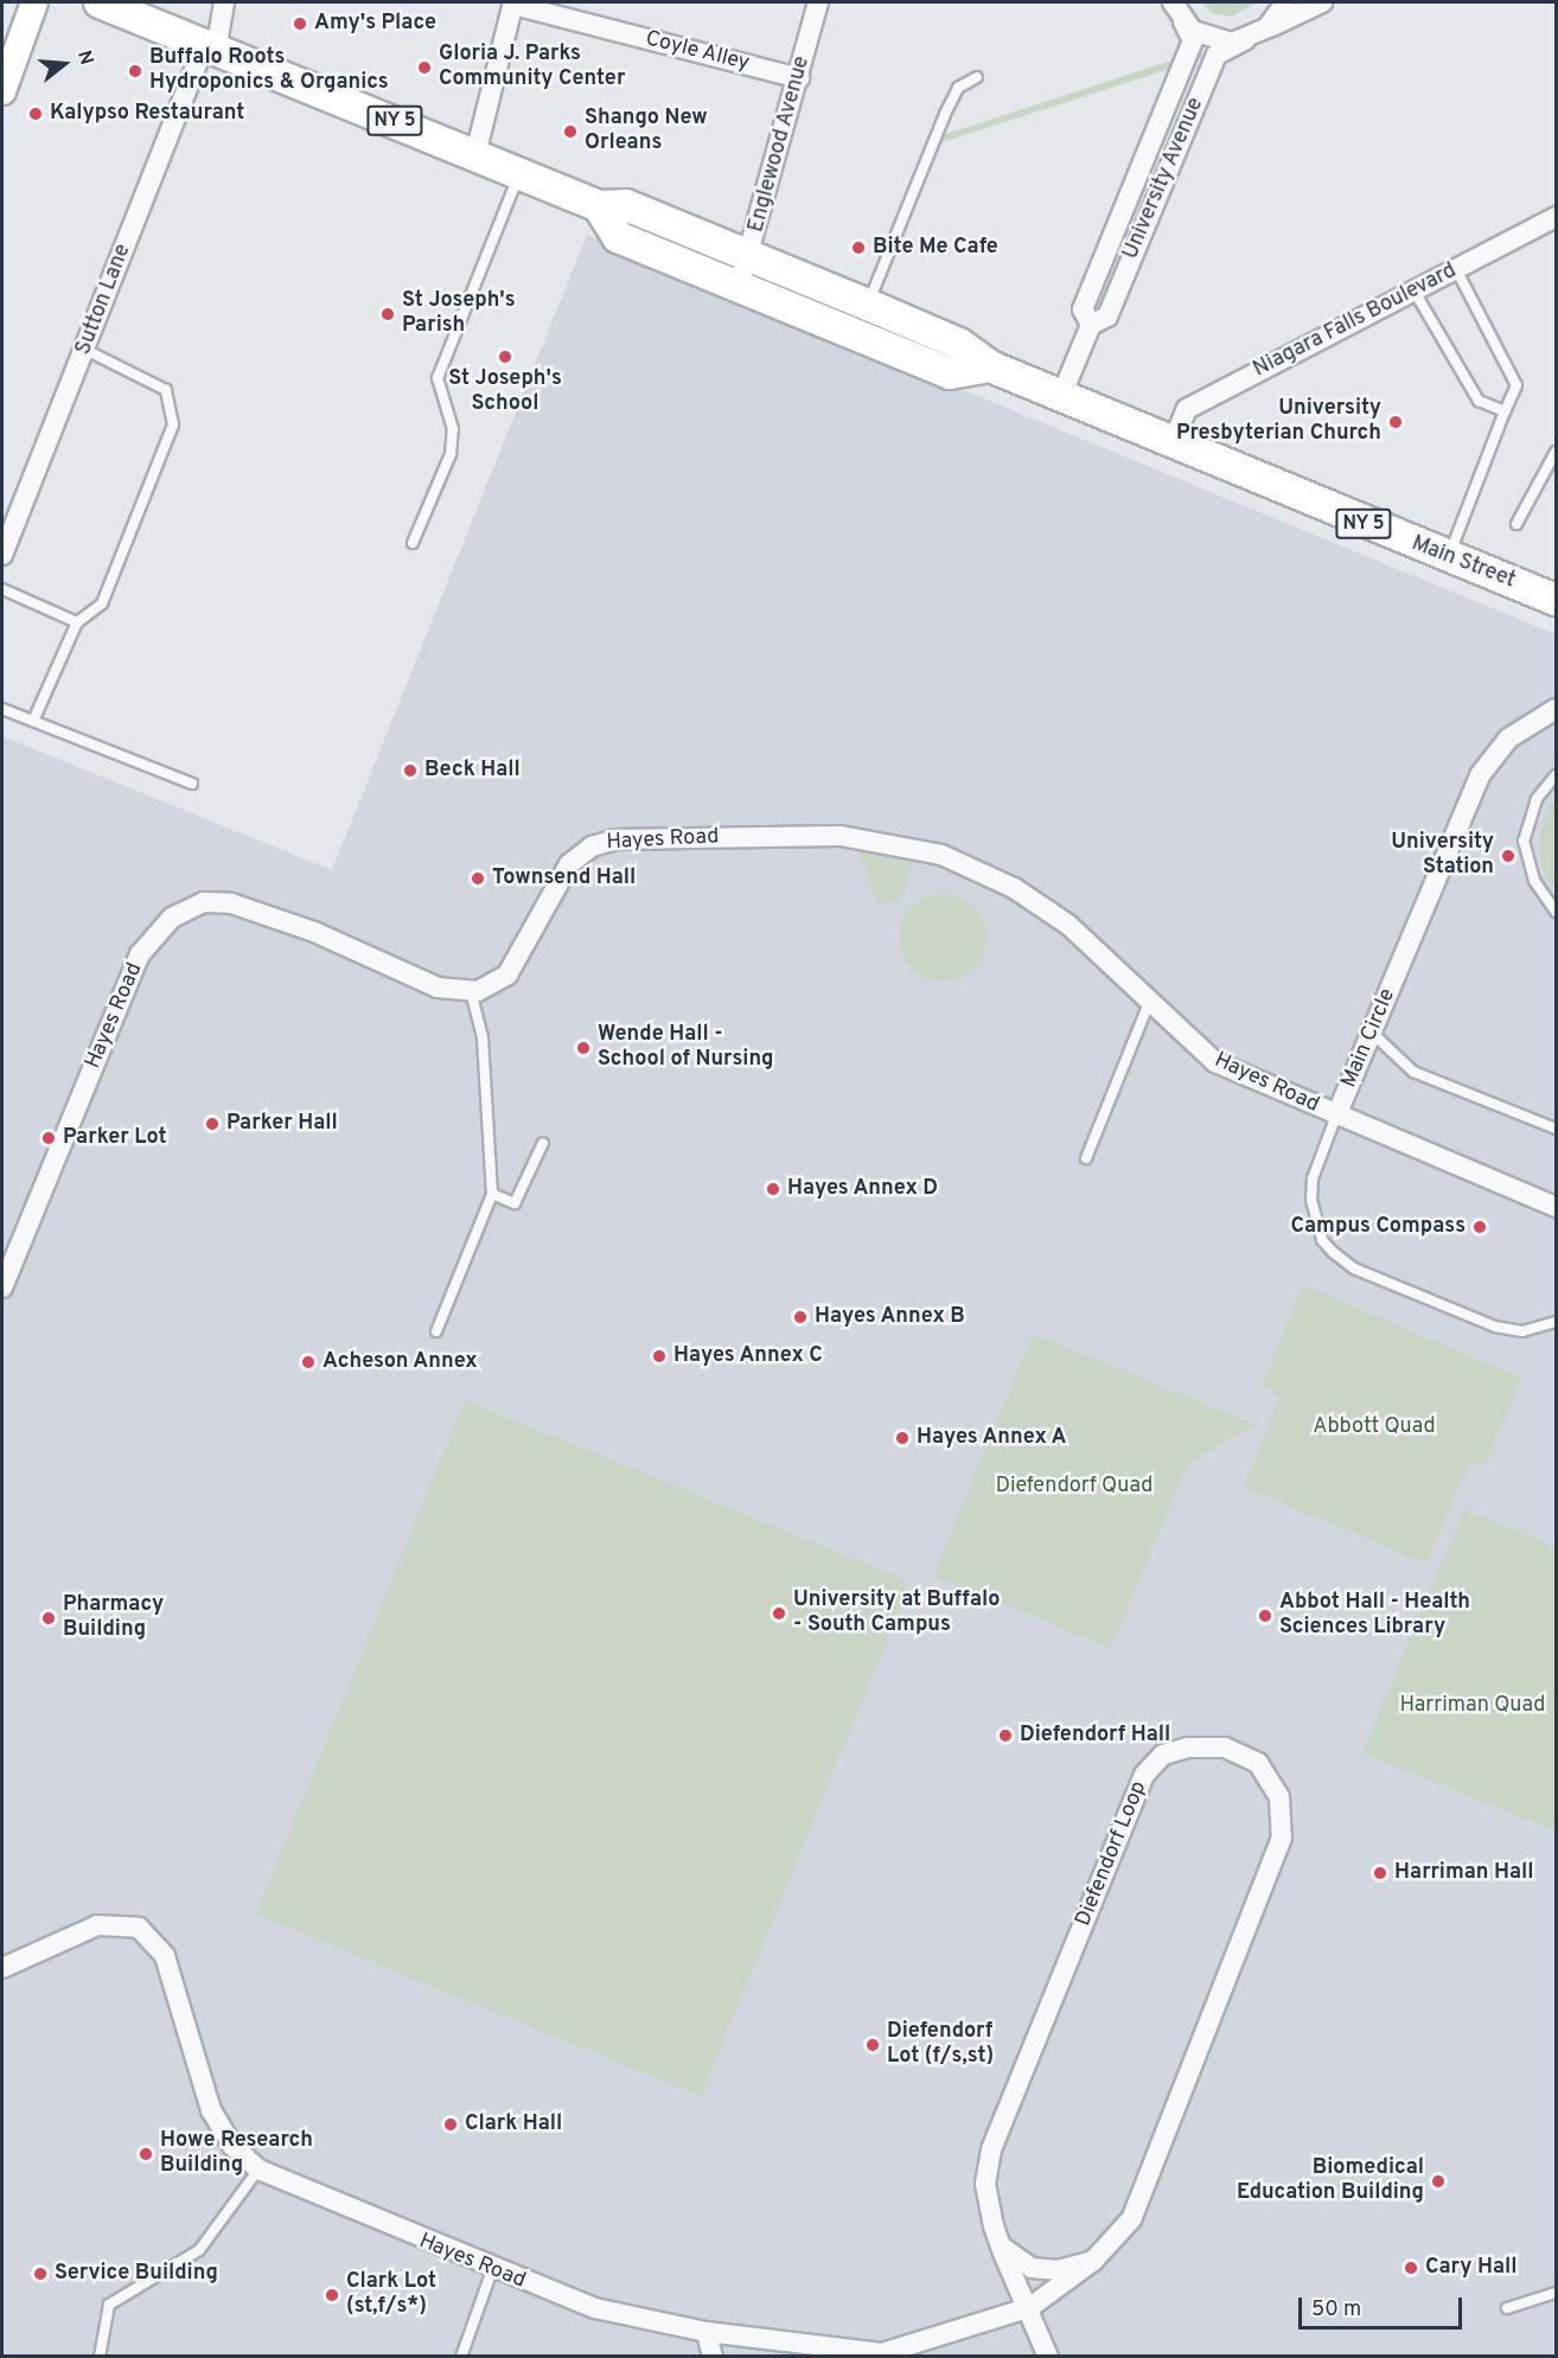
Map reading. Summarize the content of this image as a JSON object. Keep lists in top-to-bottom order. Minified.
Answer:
{"streets":{"main road":["NY 5","Main Street"],"street":["Coyle Alley","Englewood Avenue","University Avenue","Sutton Lane","Niagara Falls Boulevard","Hayes Road","Main Circle","Diefendorf Loop"]},"crossings":[["Coyle Alley","Englewood Avenue"],["NY 5","Englewood Avenue"],["NY 5","University Avenue"],["NY 5","Sutton Lane"],["NY 5","Niagara Falls Boulevard"],["NY 5","Main Street"],["Niagara Falls Boulevard","Main Street"],["Hayes Road","Main Circle"],["Hayes Road","Diefendorf Loop"]],"parks":["Abbott Quad","Diefendorf Quad","Harriman Quad"],"places":["Amy's Place","Gloria J. Parks Community Center","Buffalo Roots Hydroponics & Organics","Kalypso Restaurant","Shango New Orleans","Bite Me Cafe","St Joseph's Parish","St Joseph's School","University Presbyterian Church","Beck Hall","University Station","Townsend Hall","Wende Hall - School of Nursing","Parker Hall","Parker Lot","Hayes Annex D","Campus Compass","Hayes Annex B","Hayes Annex C","Acheson Annex","Hayes Annex A","University at Buffalo - South Campus","Abbot Hall - Health Sciences Library","Pharmacy Building","Diefendorf Hall","Harriman Hall","Diefendorf Lot (f/s,st)","Clark Hall","Howe Research Building","Biomedical Education Building","Cary Hall","Service Building","Clark Lot (st,f/s*)"],"scale_bar":"50 m","north":"right"}
